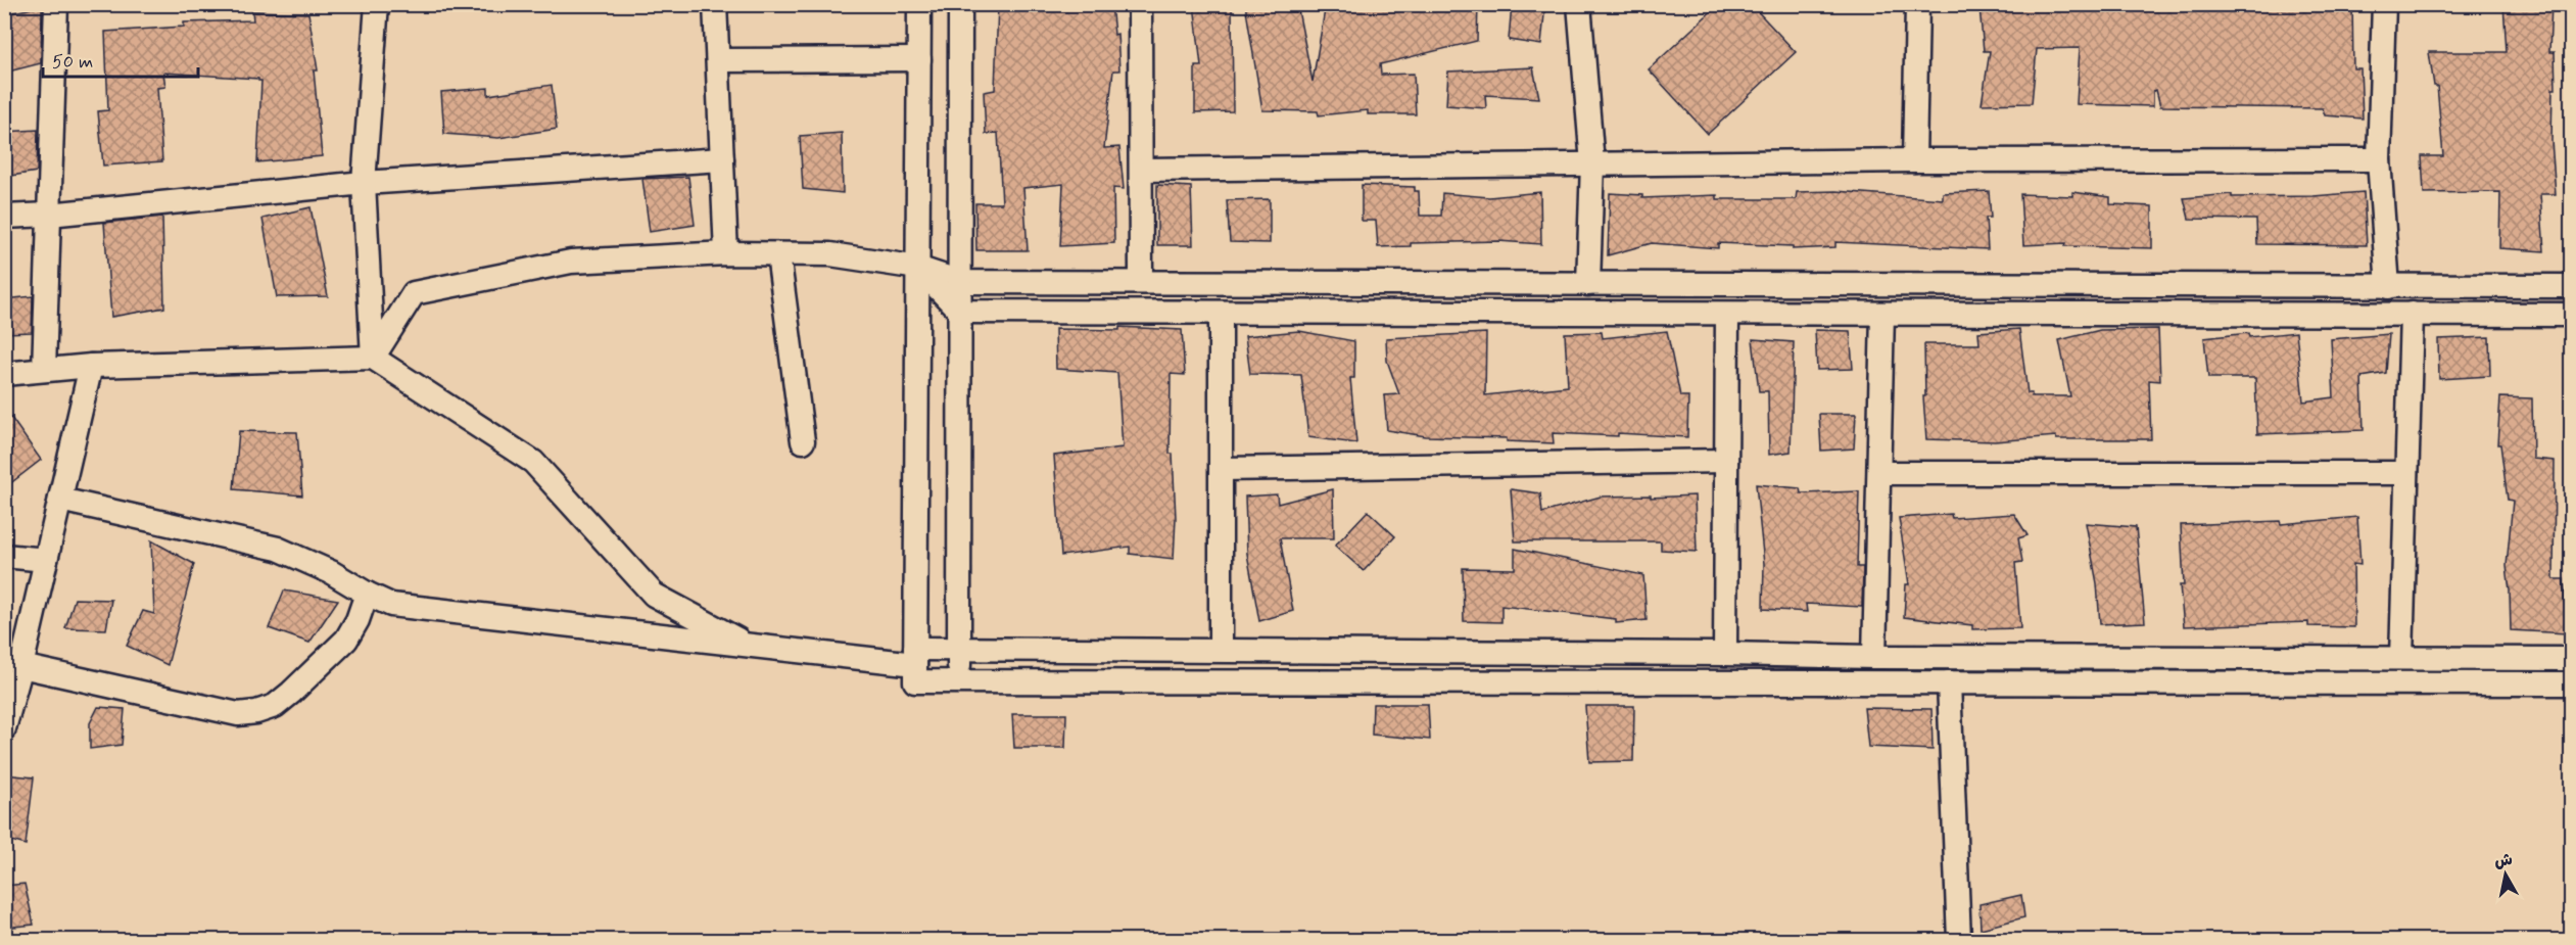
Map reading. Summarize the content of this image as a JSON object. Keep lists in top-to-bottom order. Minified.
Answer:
{"scale_bar":"50 m","north":"top"}
